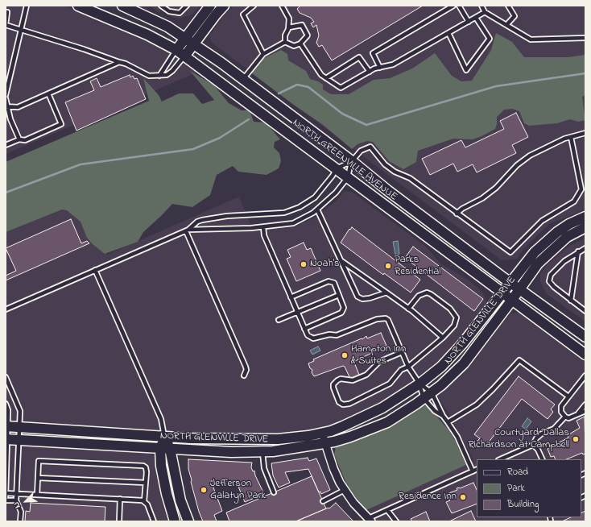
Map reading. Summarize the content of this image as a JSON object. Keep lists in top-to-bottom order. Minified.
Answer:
{"streets":{"street":["NORTH GREENVILLE AVENUE","NORTH GLENVILLE DRIVE"]},"crossings":[["NORTH GREENVILLE AVENUE","NORTH GLENVILLE DRIVE"]],"places":["Noah's","Parks Residential","Hampton Inn & Suites","Courtyard Dallas Richardson at Campbell","Jefferson Galatyn Park","Residence Inn"],"legend":["Road","Park","Building"],"north":"bottom left"}
